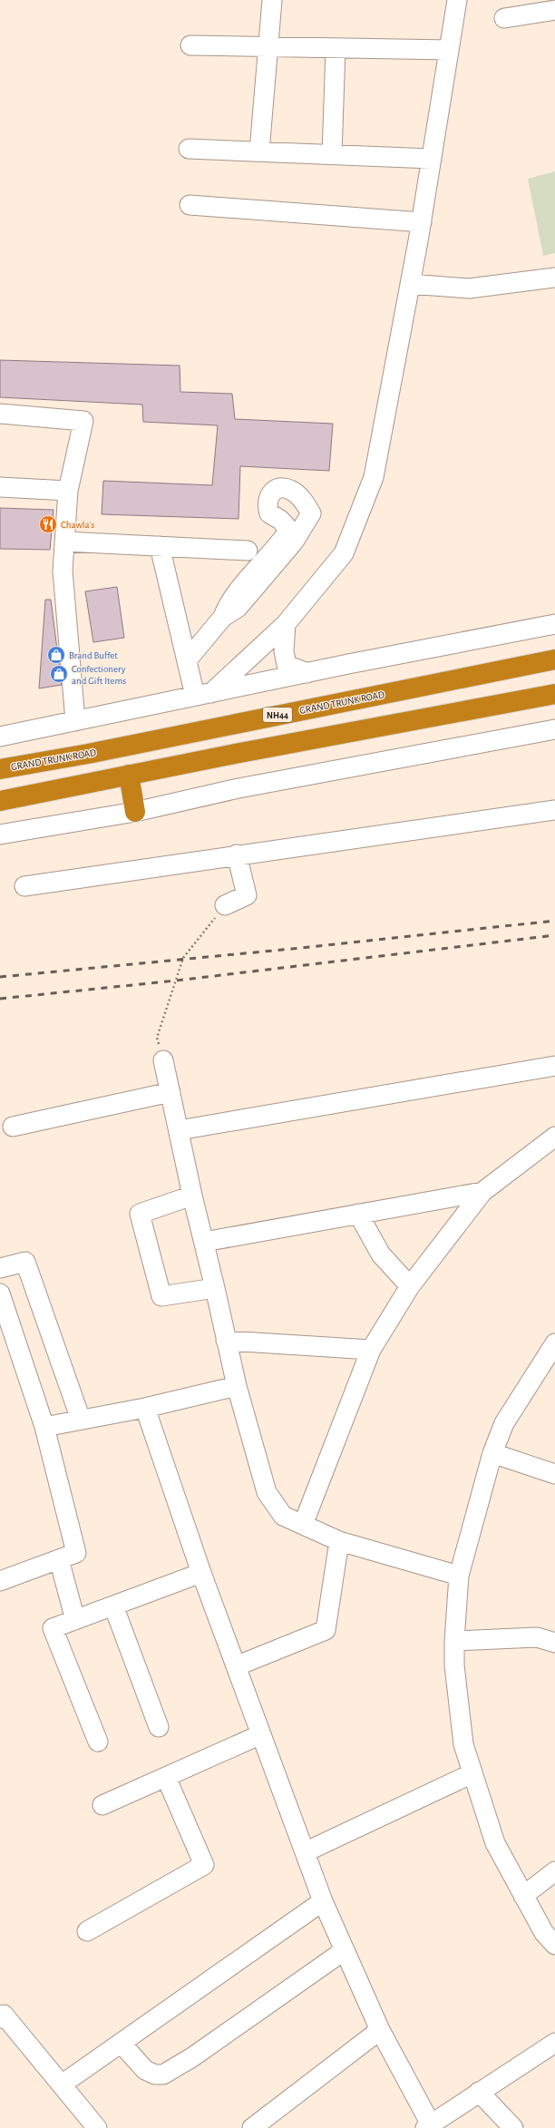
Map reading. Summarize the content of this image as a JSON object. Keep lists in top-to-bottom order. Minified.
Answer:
{"streets":{"highway":["GRAND TRUNK ROAD","NH44"]},"places":{"restaurant":["Chawla's"],"shop":["Brand Buffet","Confectionery and Gift Items"]}}
